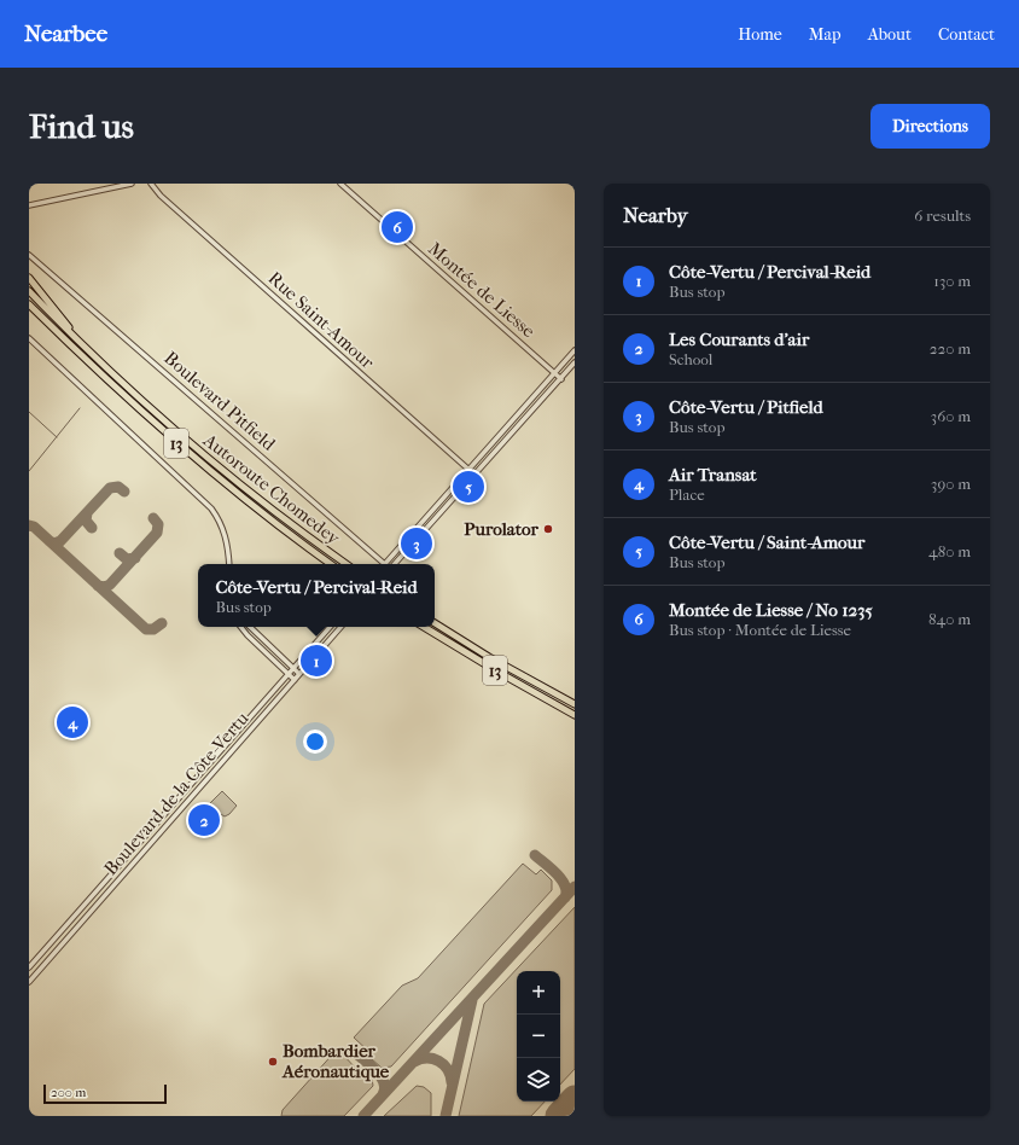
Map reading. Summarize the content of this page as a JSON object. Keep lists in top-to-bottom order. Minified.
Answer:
{"streets":{"highway":["13","Autoroute Chomedey"],"street":["Montée de Liesse","Rue Saint-Amour","Boulevard Pitfield","Boulevard de la Côte-Vertu"]},"places":["Purolator","Bombardier Aéronautique"],"scale_bar":"200 m","page":{"header":"Nearbee","nav":["Home","Map","About","Contact"],"buttons":"Directions","title":"Find us","heading":["Nearby","6 results"],"pins":["6","5","3","1","4","2"],"list":[{"mark":"1","name":"Côte-Vertu / Percival-Reid","note":"Bus stop","value":"130 m"},{"mark":"2","name":"Les Courants d'air","note":"School","value":"220 m"},{"mark":"3","name":"Côte-Vertu / Pitfield","note":"Bus stop","value":"360 m"},{"mark":"4","name":"Air Transat","note":"Place","value":"390 m"},{"mark":"5","name":"Côte-Vertu / Saint-Amour","note":"Bus stop","value":"480 m"},{"mark":"6","name":"Montée de Liesse / No 1235","note":"Bus stop · Montée de Liesse","value":"840 m"}],"popup":["Côte-Vertu / Percival-Reid","Bus stop"],"map_buttons":["+","−"],"scale":"200 m"}}
